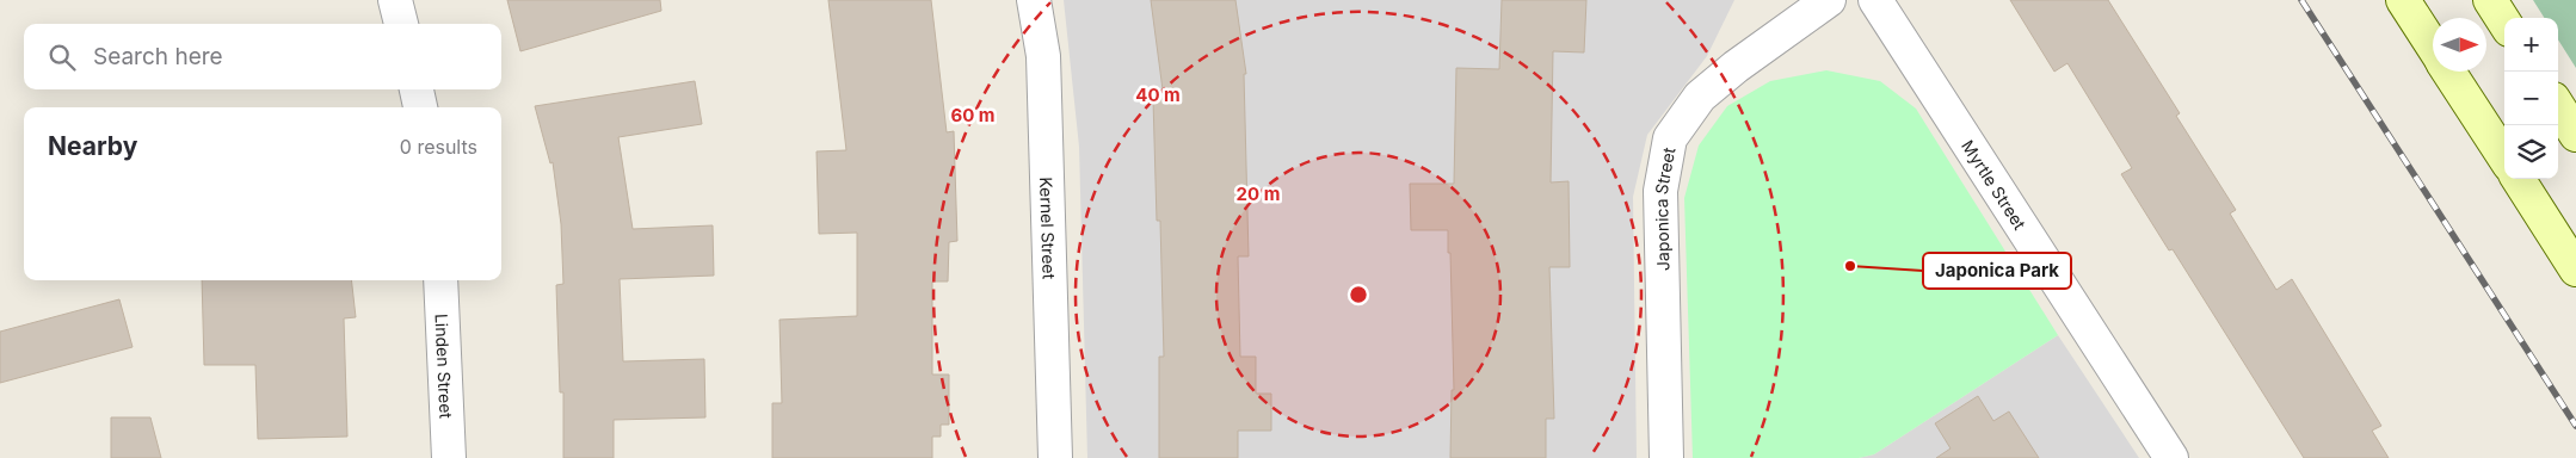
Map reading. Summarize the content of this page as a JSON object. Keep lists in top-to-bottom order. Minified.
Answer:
{"streets":{"street":["Myrtle Street","Japonica Street","Kernel Street","Linden Street"]},"places":["Japonica Park"],"north":"right","page":{"map_buttons":["+","−"],"search":"Search here","heading":["Nearby","0 results"]},"rings":["40 m","60 m","20 m"]}
